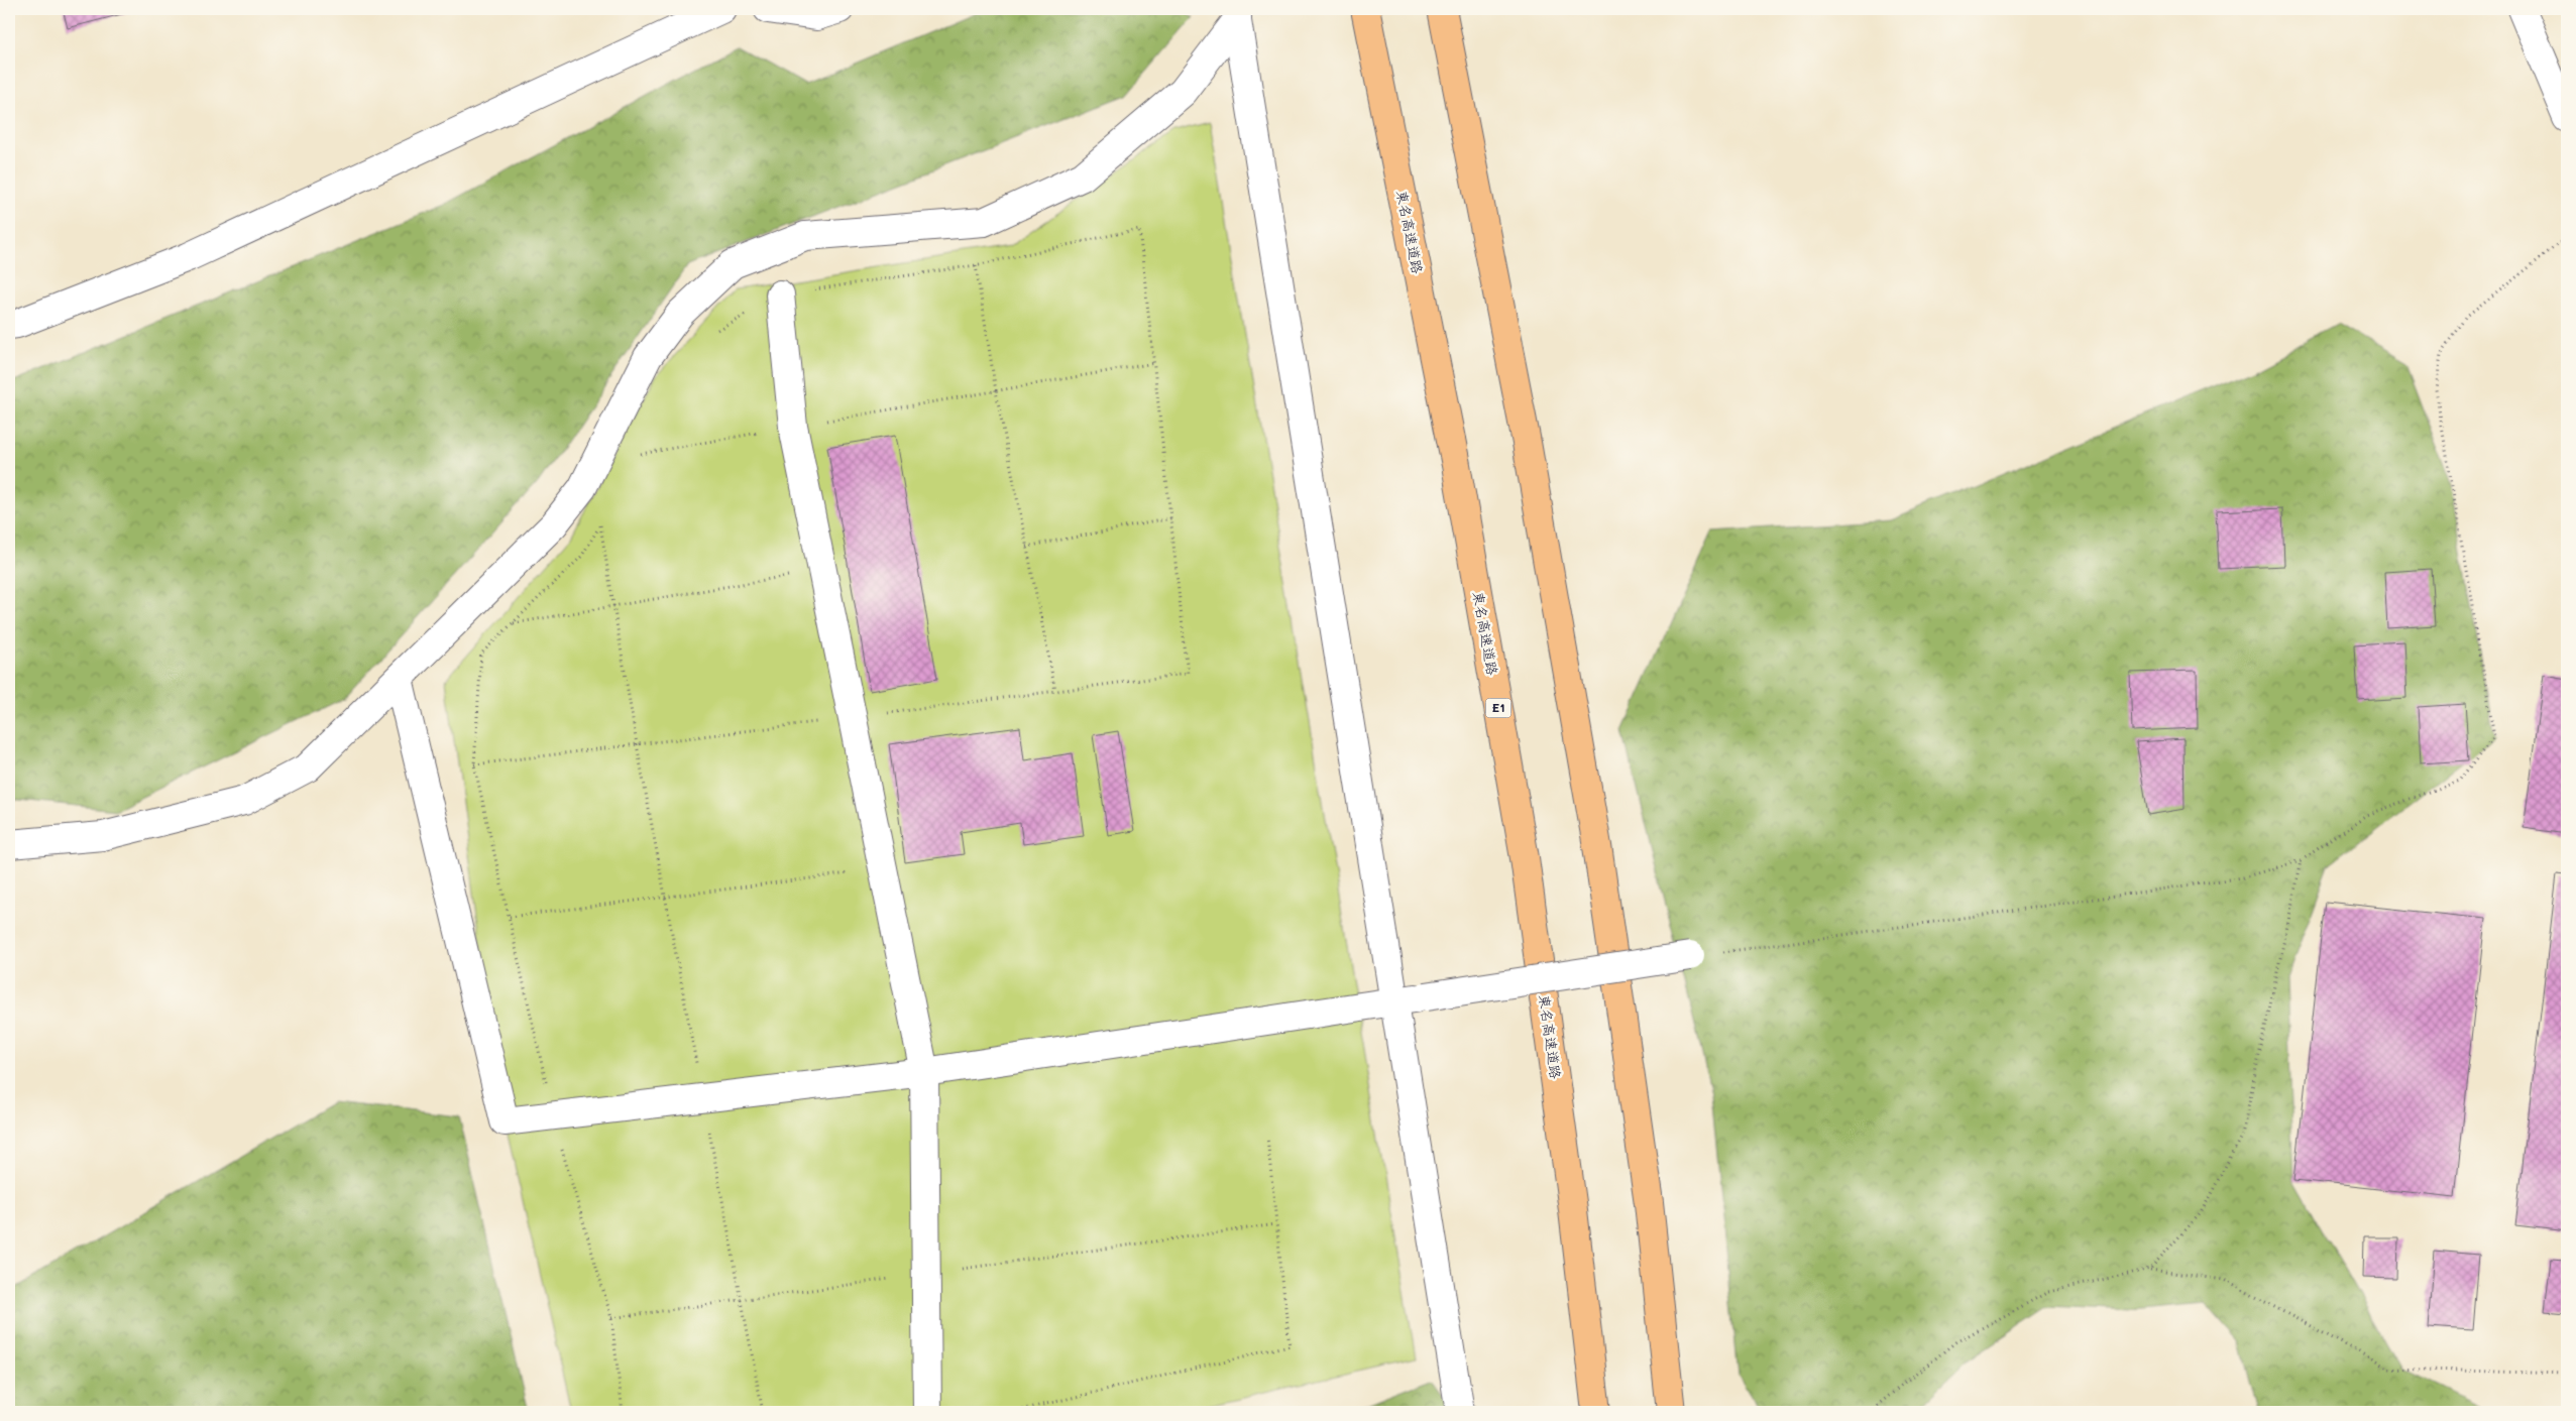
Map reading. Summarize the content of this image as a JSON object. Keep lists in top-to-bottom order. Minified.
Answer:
{"streets":{"highway":["東名高速道路","E1"]}}
